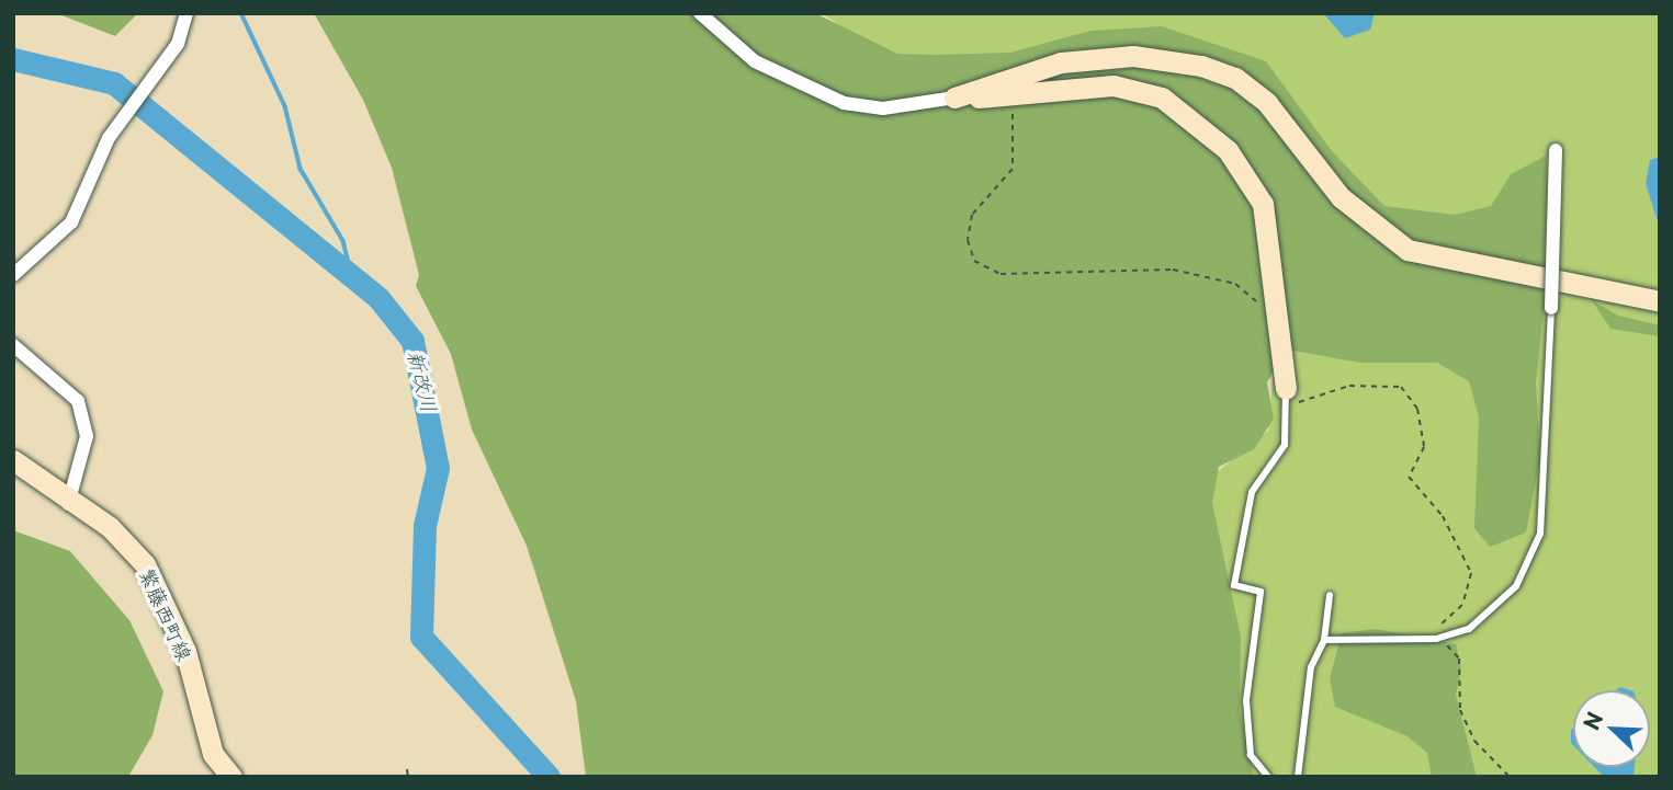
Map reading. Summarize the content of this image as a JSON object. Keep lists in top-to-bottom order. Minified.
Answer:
{"streets":{"street":["繁藤西町線"]},"water":["新改川"],"north":"top left"}
